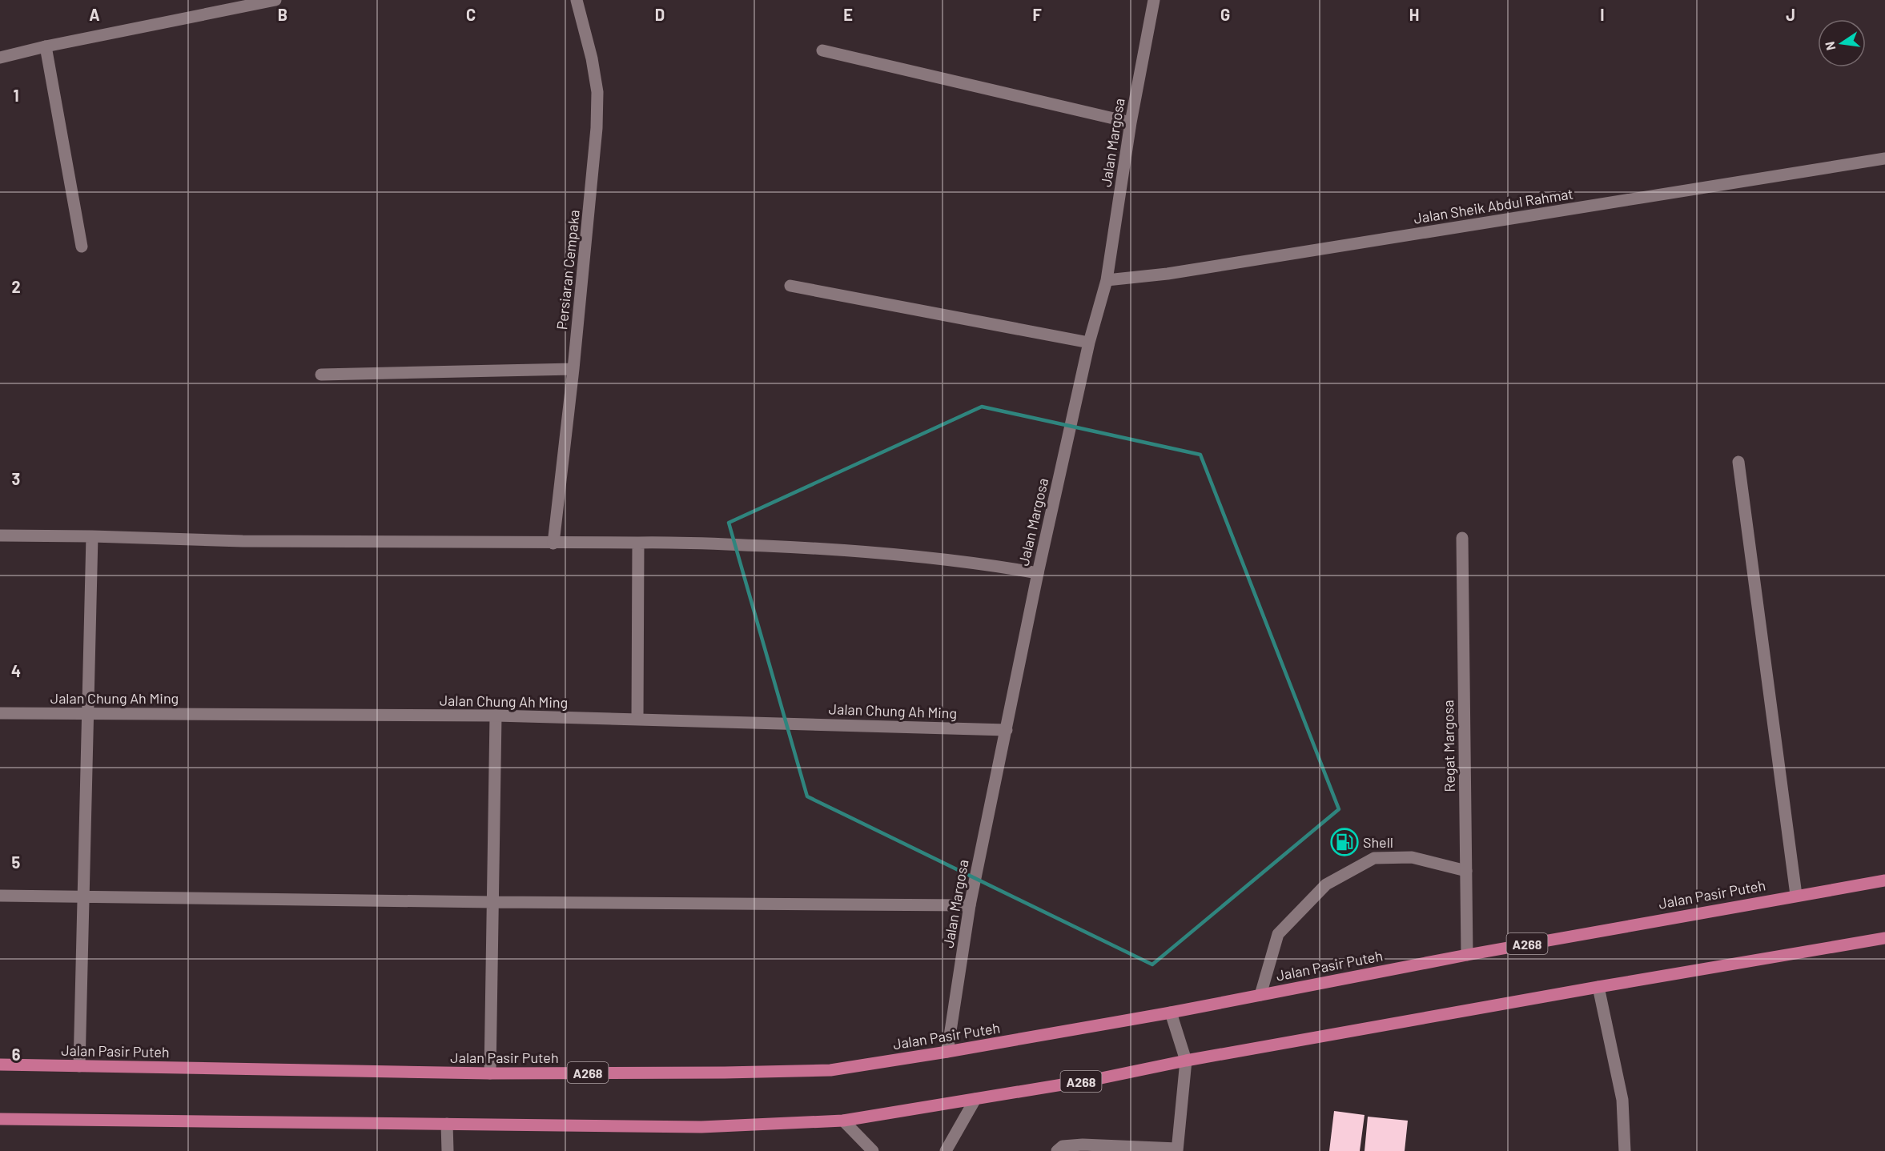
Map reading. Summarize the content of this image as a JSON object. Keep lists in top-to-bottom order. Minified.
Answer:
{"streets":{"main road":["Jalan Pasir Puteh","A268"],"street":["Jalan Margosa","Jalan Sheik Abdul Rahmat","Persiaran Cempaka","Jalan Chung Ah Ming","Regat Margosa"]},"crossings":[["Jalan Margosa","Jalan Sheik Abdul Rahmat"],["Jalan Margosa","Jalan Chung Ah Ming"],["Jalan Margosa","Jalan Pasir Puteh"],["Regat Margosa","Jalan Pasir Puteh"]],"places":{"fuel station":["Shell"]},"north":"left","grid":{"columns":["A","B","C","D","E","F","G","H","I","J"],"rows":["1","2","3","4","5","6"]}}
